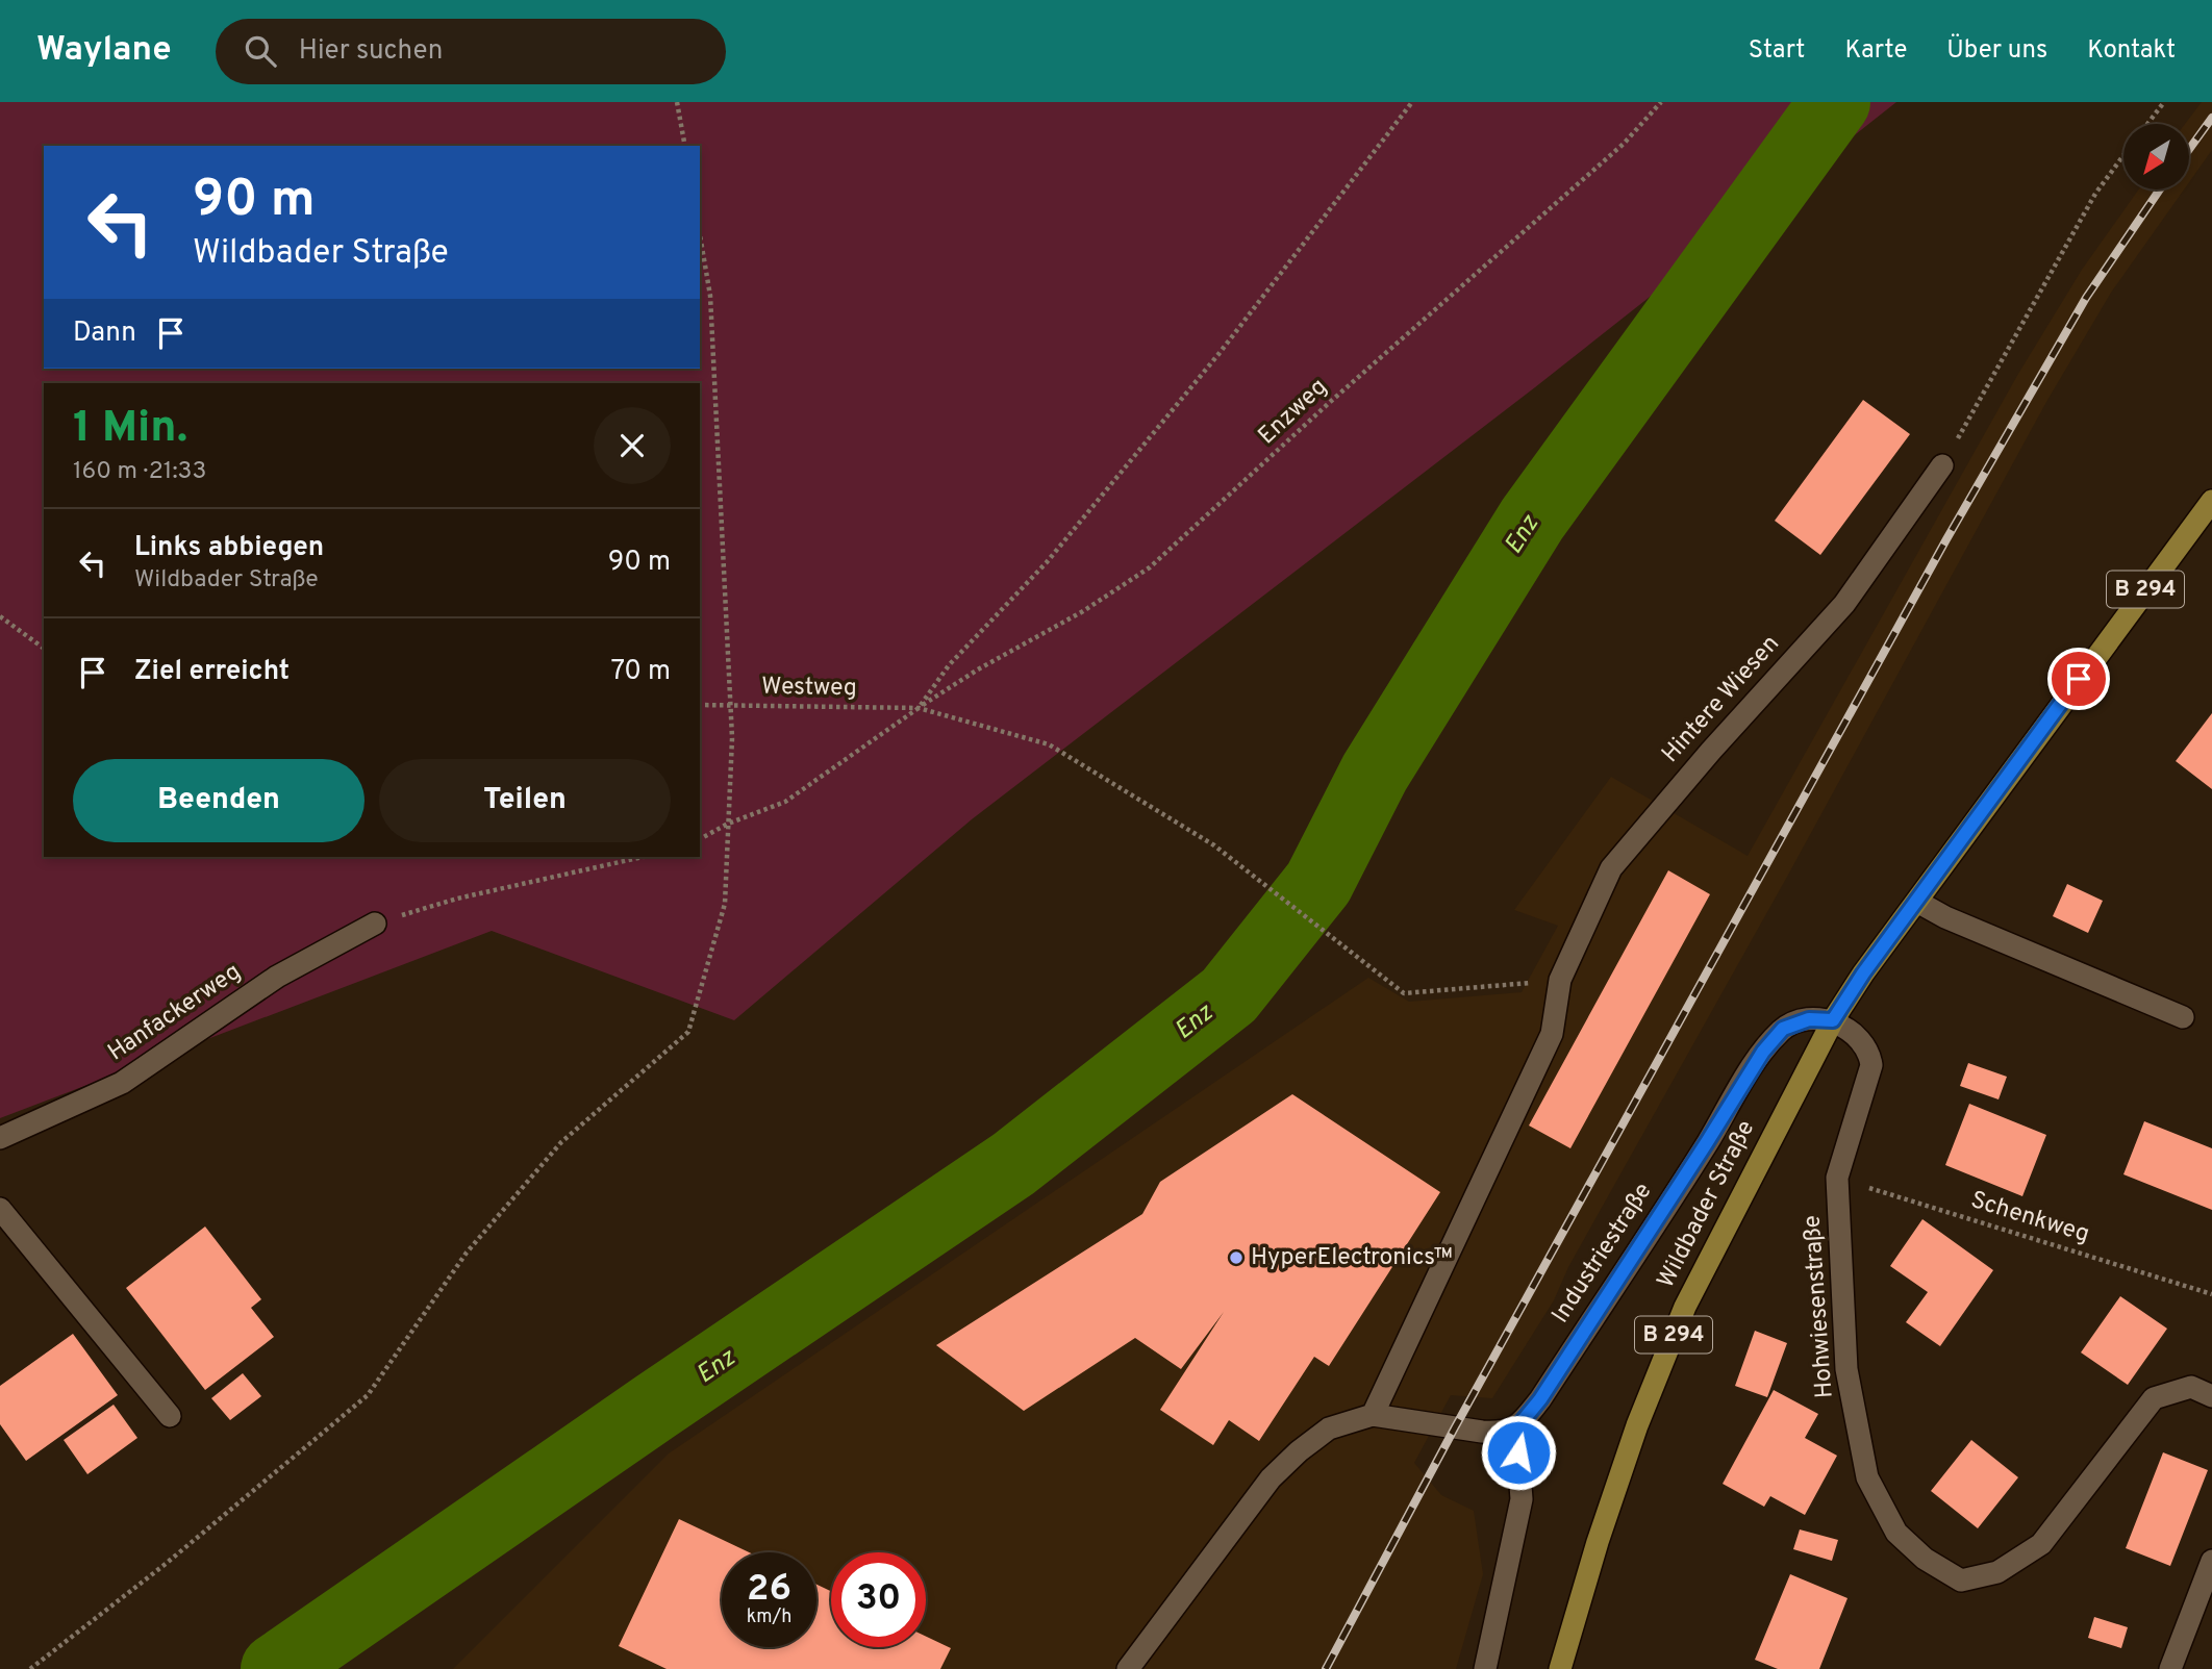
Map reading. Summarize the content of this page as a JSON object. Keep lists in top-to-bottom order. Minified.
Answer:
{"streets":{"main road":["B 294","Wildbader Straße"],"street":["Hintere Wiesen","Hanfackerweg","Industriestraße","Hohwiesenstraße"],"path":["Enzweg","Westweg","Schenkweg"]},"crossings":[["Enzweg","Westweg"],["Westweg","Hintere Wiesen"],["Wildbader Straße","Industriestraße"],["Wildbader Straße","Hohwiesenstraße"],["Schenkweg","Hohwiesenstraße"],["Industriestraße","Hohwiesenstraße"]],"water":["Enz"],"places":["HyperElectronics™"],"north":"bottom left","page":{"header":"Waylane","search":"Hier suchen","nav":["Start","Karte","Über uns","Kontakt"],"turn":["90 m","Wildbader Straße"],"then":"Dann","heading":["1 Min.","160 m · 21:33"],"list":[{"name":"Links abbiegen","note":"Wildbader Straße","value":"90 m"},{"name":"Ziel erreicht","value":"70 m"}],"buttons":["Beenden","Teilen"],"speed":"26 km/h","limit":"30"}}
